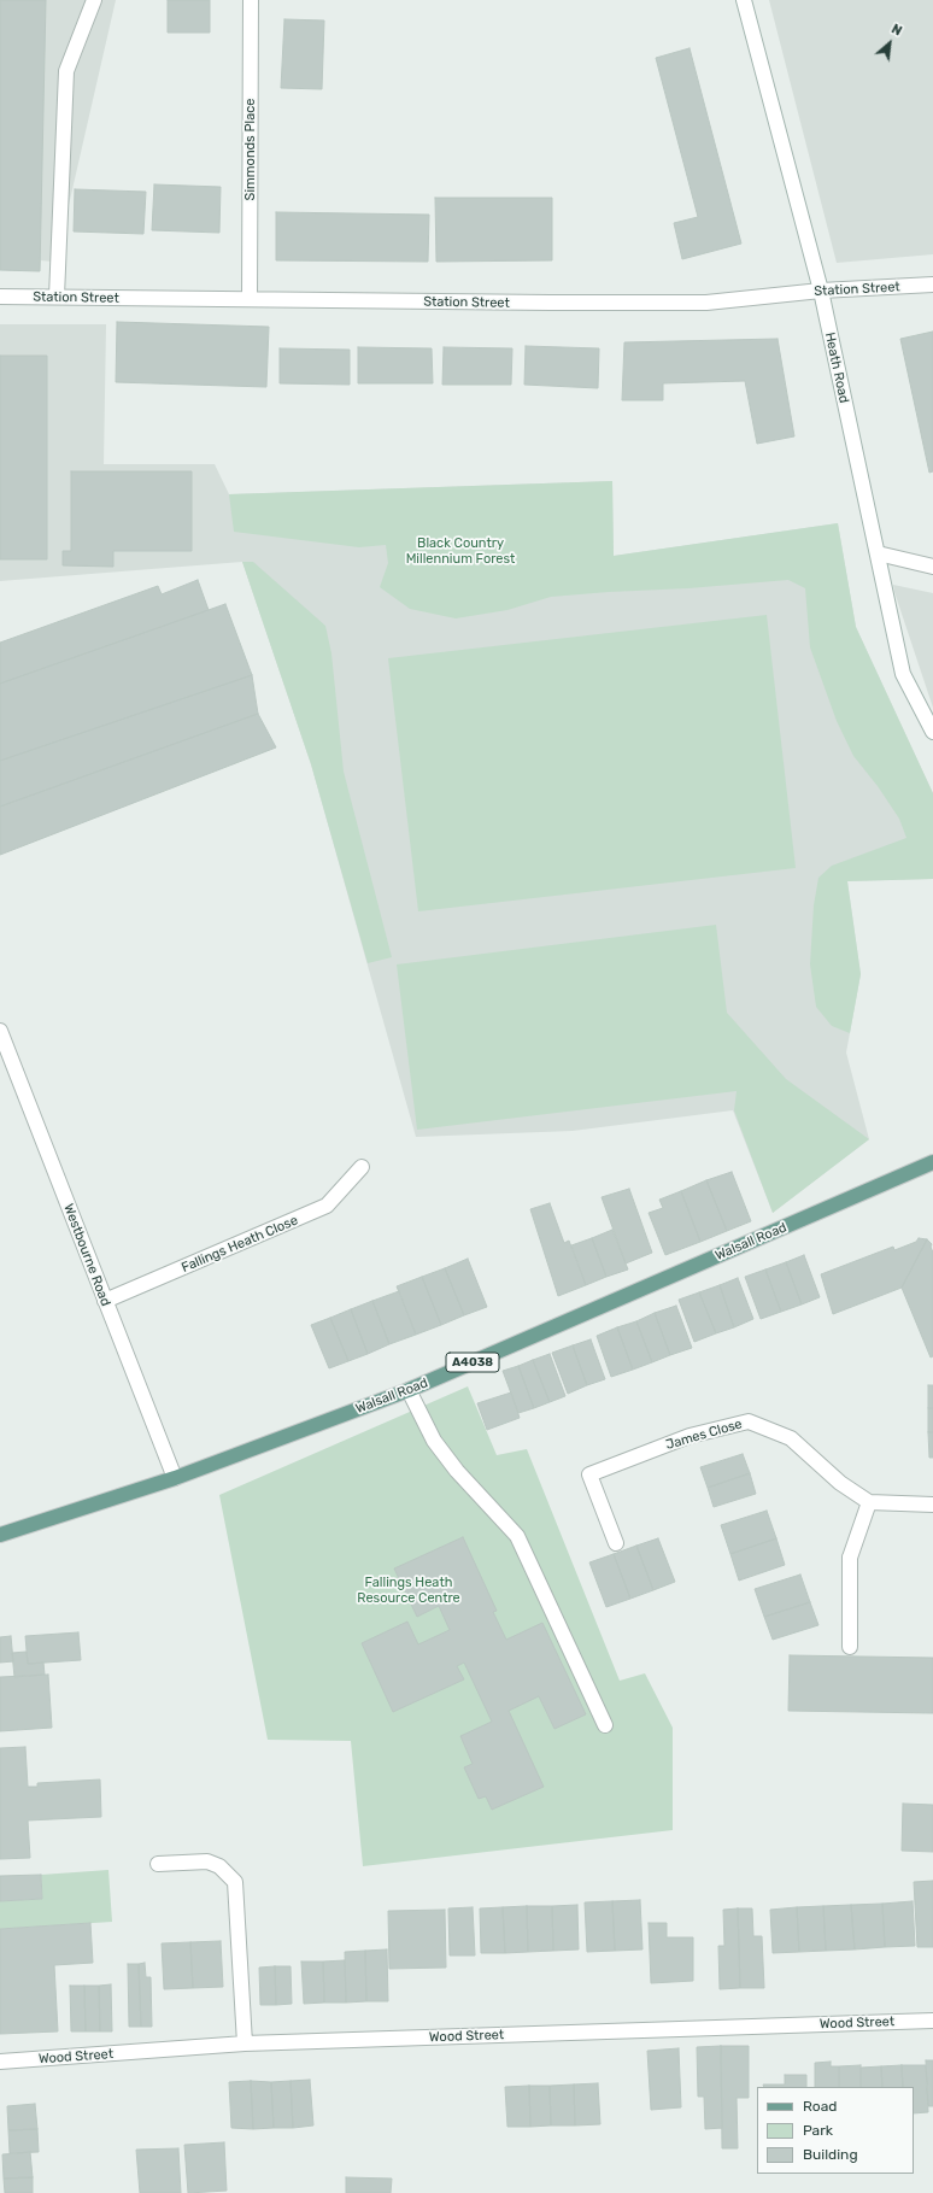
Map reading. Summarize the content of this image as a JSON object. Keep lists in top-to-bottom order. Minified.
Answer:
{"streets":{"main road":["Walsall Road","A4038"],"street":["Simmonds Place","Station Street","Heath Road","Fallings Heath Close","Westbourne Road","James Close","Wood Street"]},"crossings":[["Simmonds Place","Station Street"],["Station Street","Heath Road"],["Walsall Road","Westbourne Road"],["Fallings Heath Close","Westbourne Road"]],"parks":["Black Country Millennium Forest","Fallings Heath Resource Centre"],"legend":["Road","Park","Building"],"north":"top right"}
